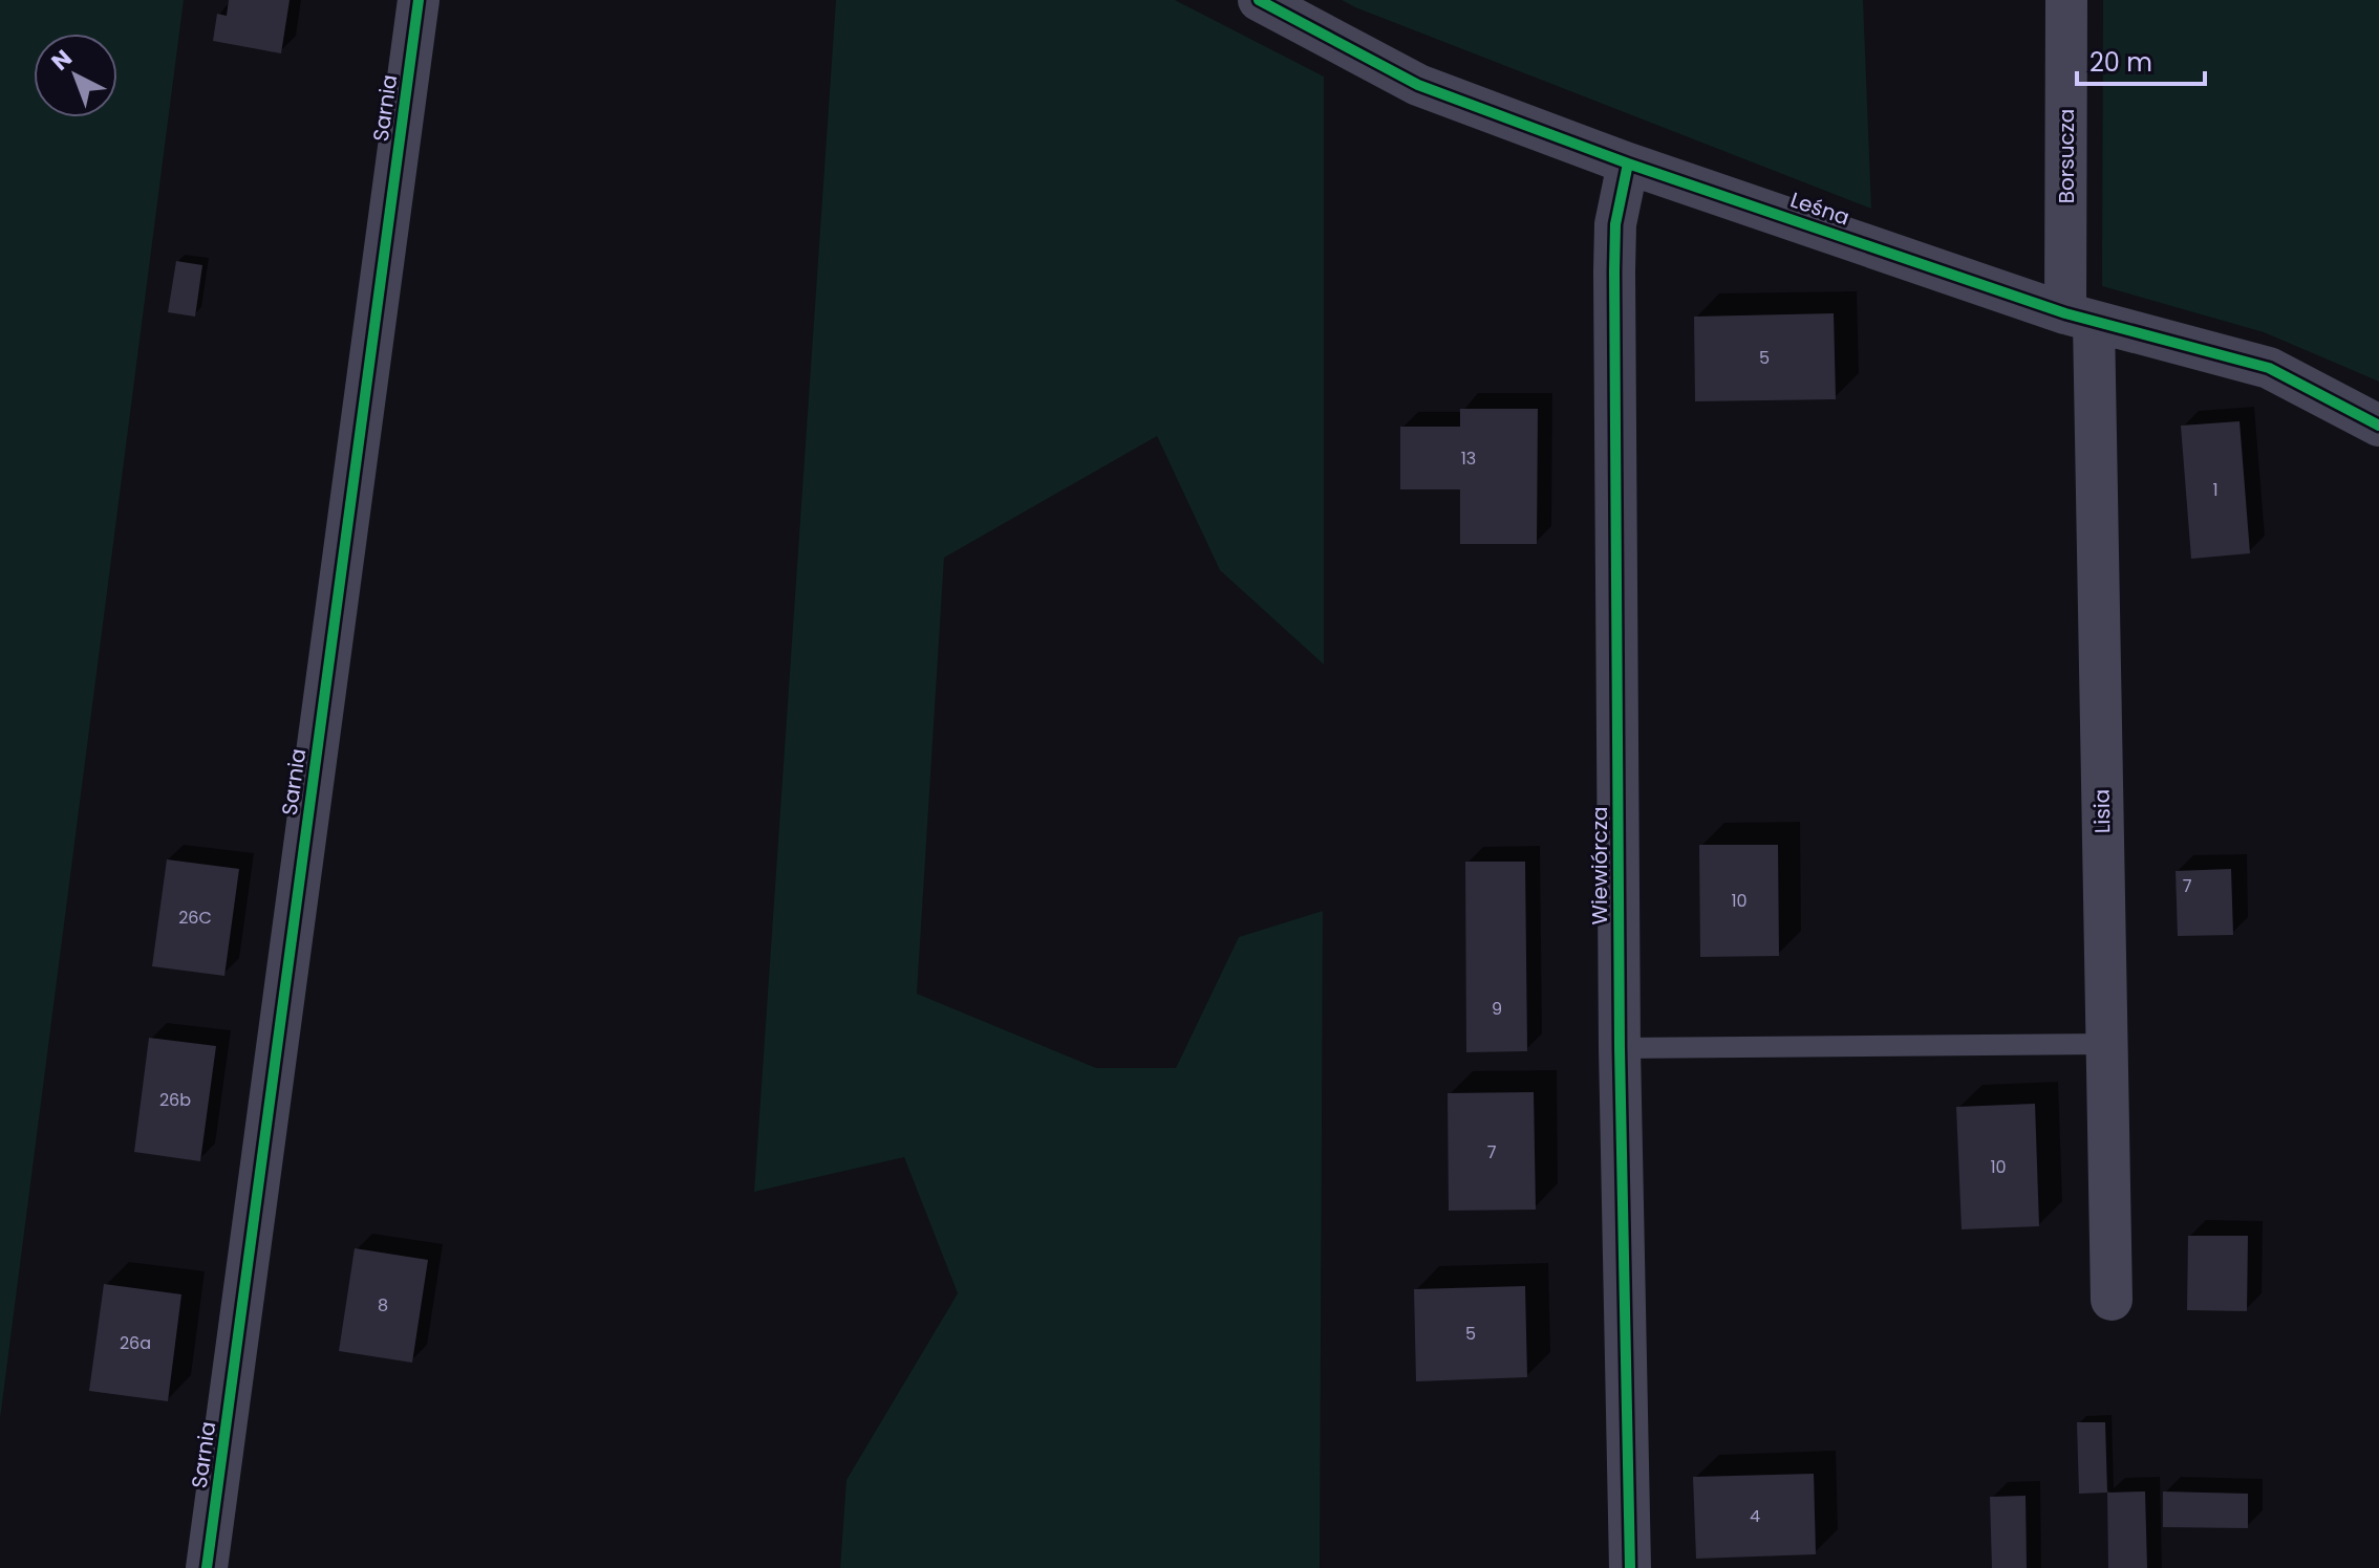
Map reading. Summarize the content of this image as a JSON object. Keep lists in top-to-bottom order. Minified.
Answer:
{"streets":{"street":["Sarnia","Borsucza","Leśna","Lisia","Wiewiórcza"]},"crossings":[["Borsucza","Leśna"],["Borsucza","Lisia"],["Leśna","Lisia"],["Leśna","Wiewiórcza"]],"house_numbers":["5","13","1","7","10","26C","9","26b","7","10","8","5","26a","4"],"scale_bar":"20 m","north":"top left"}
